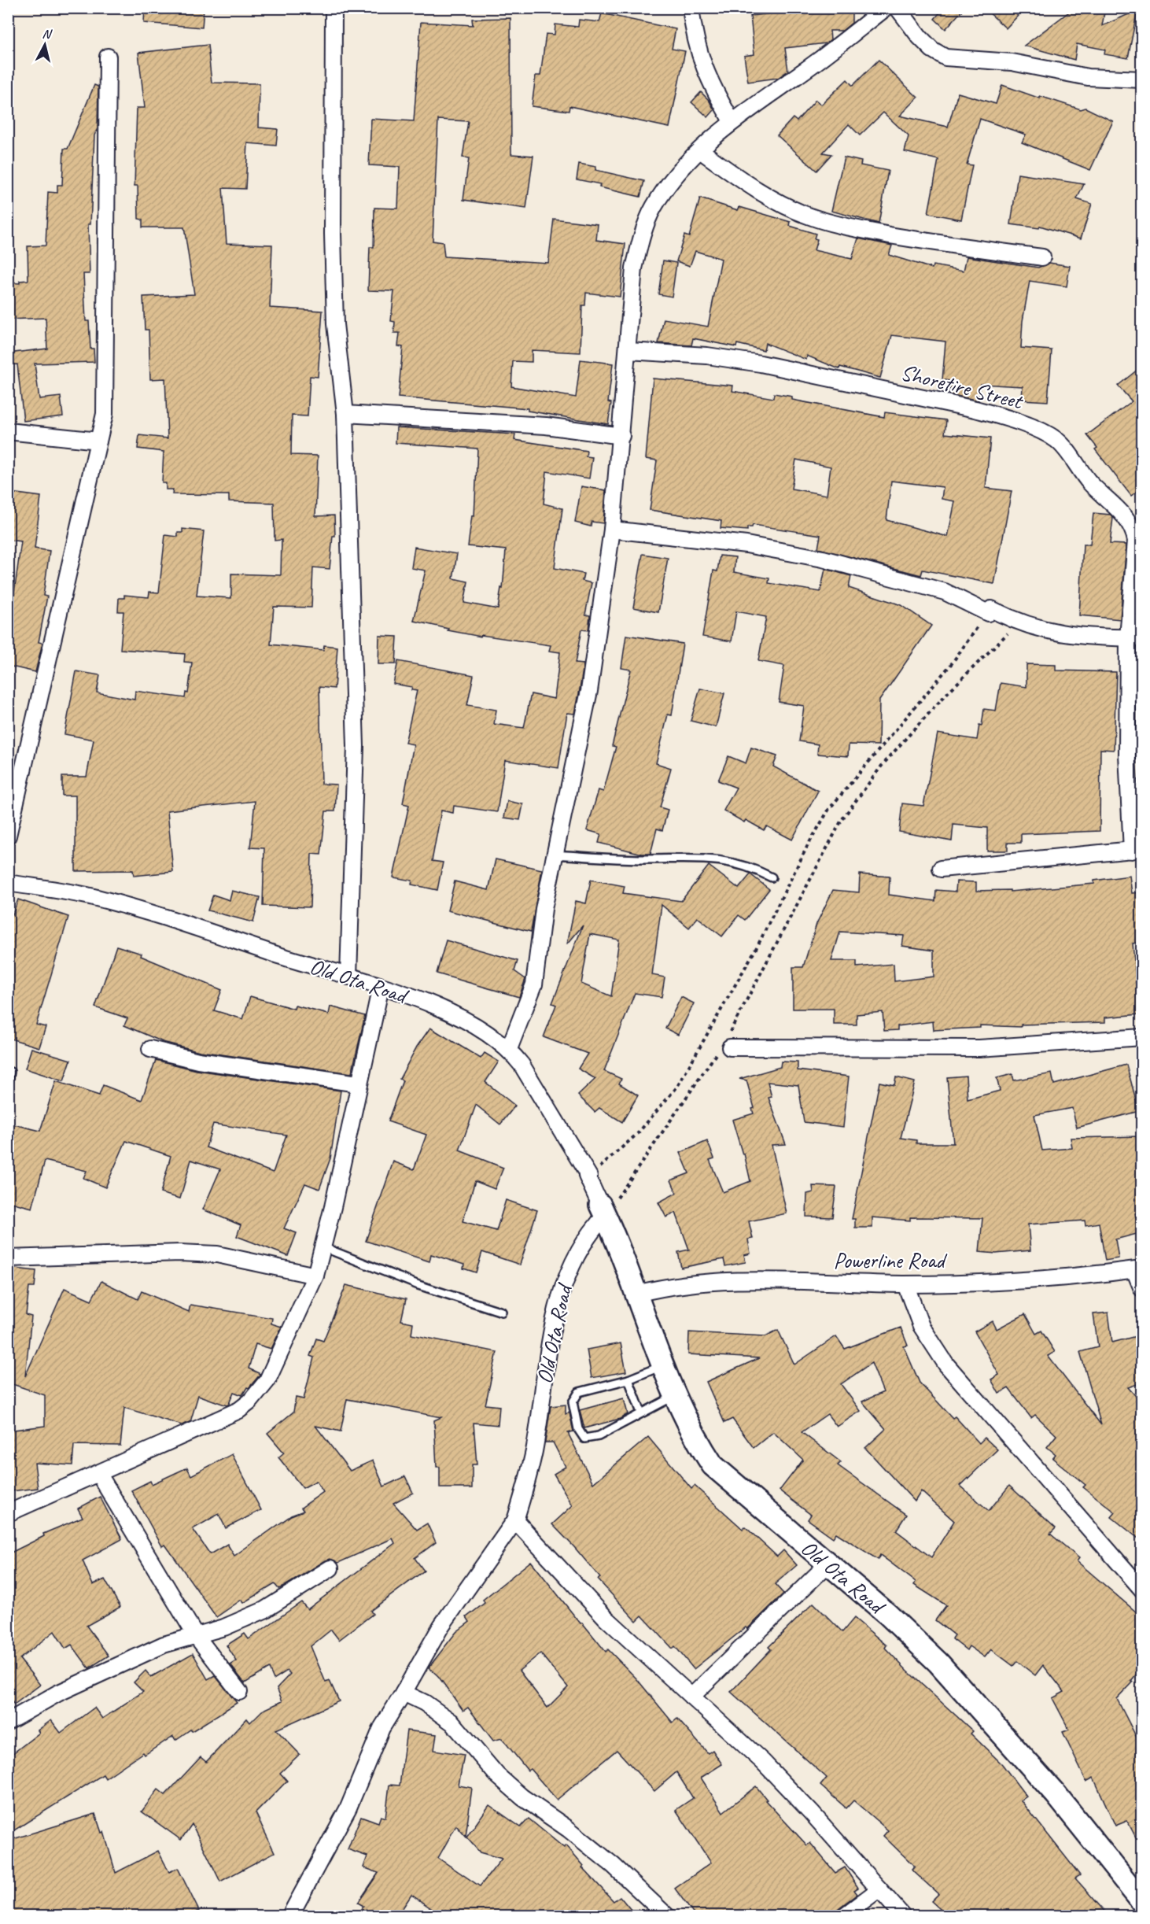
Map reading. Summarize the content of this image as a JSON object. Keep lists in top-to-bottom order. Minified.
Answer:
{"streets":{"street":["Shoretire Street","Old Ota Road","Powerline Road"]},"crossings":[["Old Ota Road","Powerline Road"]],"north":"top"}
